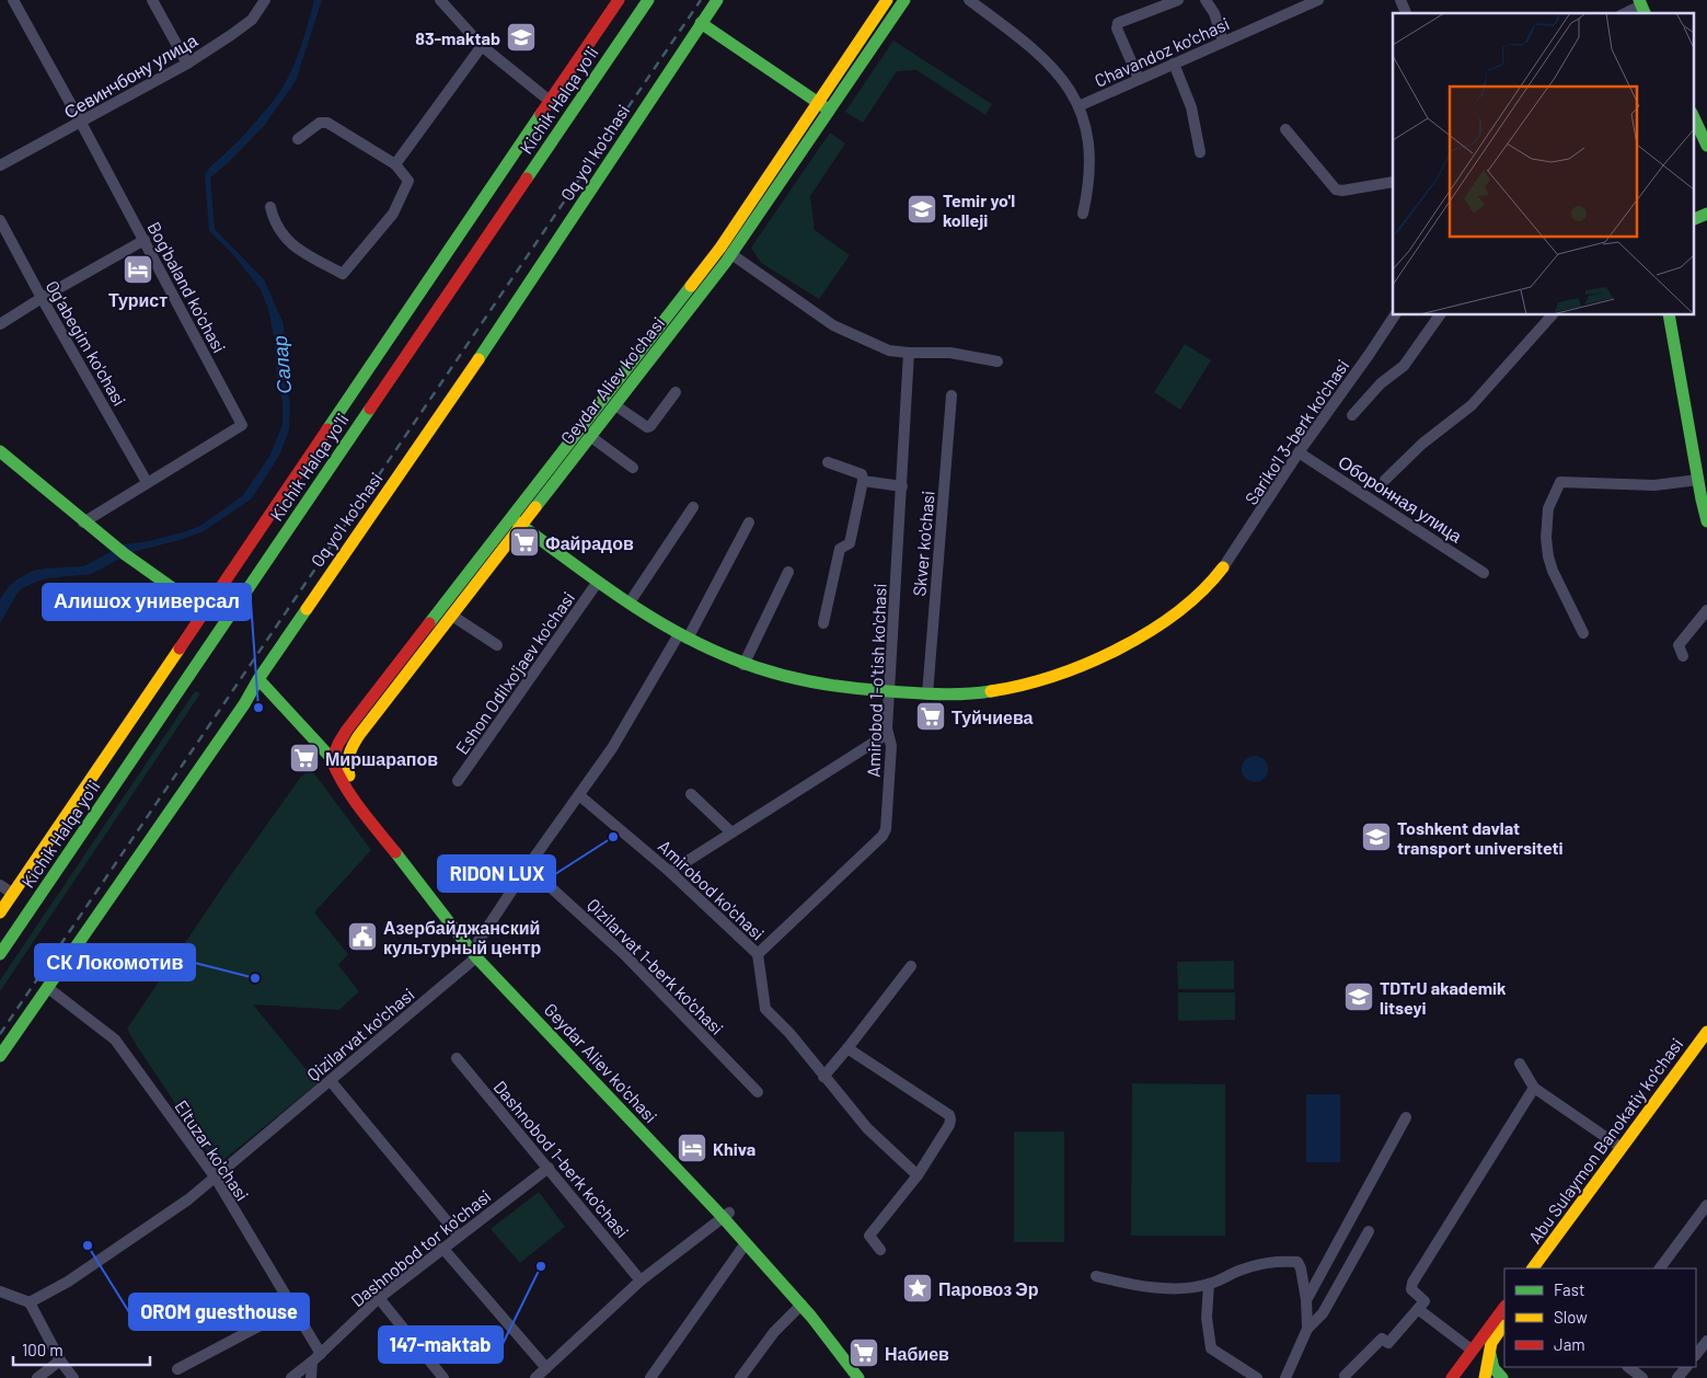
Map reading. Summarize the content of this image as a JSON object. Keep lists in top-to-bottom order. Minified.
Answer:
{"streets":{"main road":["Kichik Halqa yo'li","Oq yo'l ko'chasi","Geydar Aliev ko'chasi","Abu Sulaymon Banokatiy ko'chasi"],"street":["Chavandoz ko'chasi","Севинчбону улица","Bog'baland ko'chasi","Og'abegim ko'chasi","Sariko'l 3-berk ko'chasi","Оборонная улица","Skver ko'chasi","Eshon Odilxo'jaev ko'chasi","Amirobod 1-o'tish ko'chasi","Amirobod ko'chasi","Qizilarvat 1-berk ko'chasi","Qizilarvat ko'chasi","Eltuzar ko'chasi","Dashnobod 1-berk ko'chasi","Dashnobod tor ko'chasi"]},"crossings":[["Севинчбону улица","Bog'baland ko'chasi"],["Oq yo'l ko'chasi","Geydar Aliev ko'chasi"],["Oq yo'l ko'chasi","Eltuzar ko'chasi"],["Bog'baland ko'chasi","Og'abegim ko'chasi"],["Geydar Aliev ko'chasi","Qizilarvat ko'chasi"],["Sariko'l 3-berk ko'chasi","Оборонная улица"],["Amirobod 1-o'tish ko'chasi","Amirobod ko'chasi"],["Amirobod ko'chasi","Qizilarvat ko'chasi"],["Qizilarvat 1-berk ko'chasi","Qizilarvat ko'chasi"],["Qizilarvat ko'chasi","Eltuzar ko'chasi"],["Eltuzar ko'chasi","Dashnobod tor ko'chasi"],["Dashnobod 1-berk ko'chasi","Dashnobod tor ko'chasi"]],"water":["Салар"],"places":{"school or university":["83-maktab","Temir yo'l kolleji","Toshkent davlat transport universiteti","TDTrU akademik litseyi"],"hotel":["Турист","Khiva"],"supermarket":["Файрадов","Туйчиева","Миршарапов","Набиев"],"other":["Алишох универсал","RIDON LUX","СК Локомотив","OROM guesthouse","147-maktab"],"public building":["Азербайджанский культурный центр"],"place":["Паровоз Эр"]},"legend":["Fast","Slow","Jam"],"scale_bar":"100 m"}
